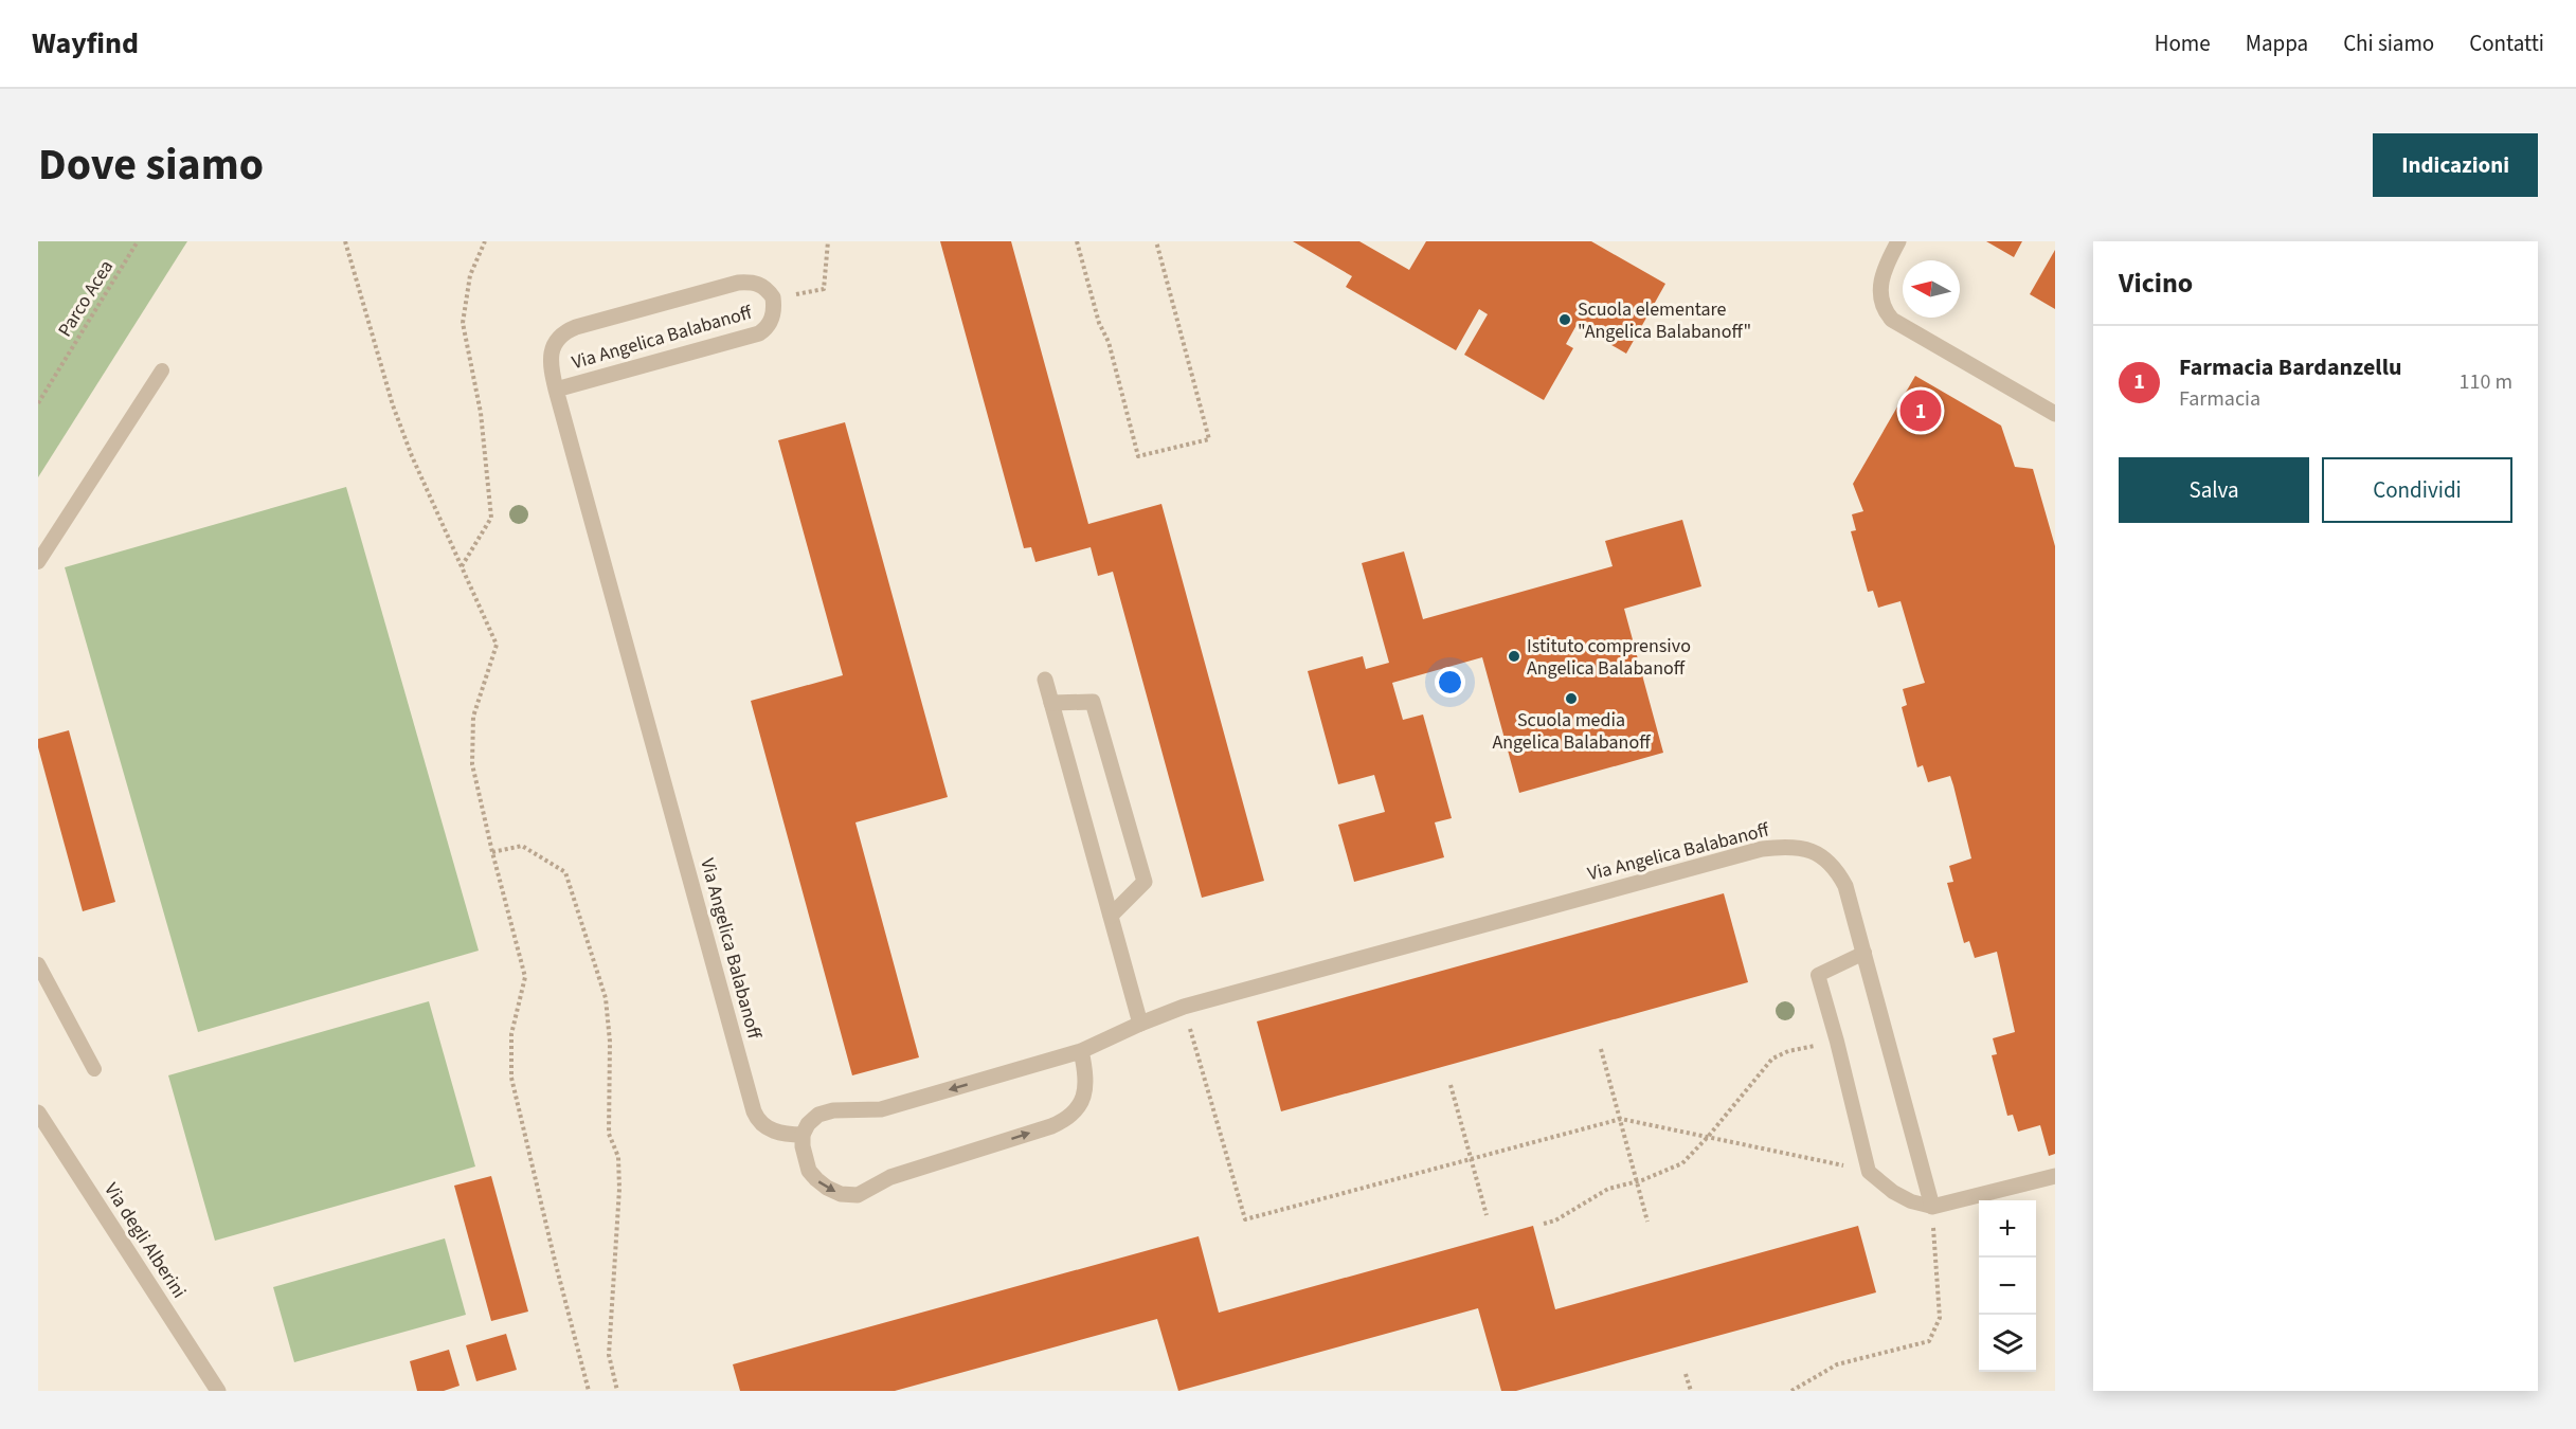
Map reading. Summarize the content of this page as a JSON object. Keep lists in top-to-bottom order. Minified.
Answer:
{"streets":{"street":["Via Angelica Balabanoff","Via degli Alberini"],"path":["Parco Acea"]},"places":["Scuola elementare \"Angelica Balabanoff\"","Istituto comprensivo Angelica Balabanoff","Scuola media Angelica Balabanoff"],"north":"left","page":{"header":"Wayfind","nav":["Home","Mappa","Chi siamo","Contatti"],"title":"Dove siamo","buttons":["Indicazioni",["Salva","Condividi"]],"heading":"Vicino","list":[{"mark":"1","name":"Farmacia Bardanzellu","note":"Farmacia","value":"110 m"}],"pins":"1","map_buttons":["+","−"]}}
